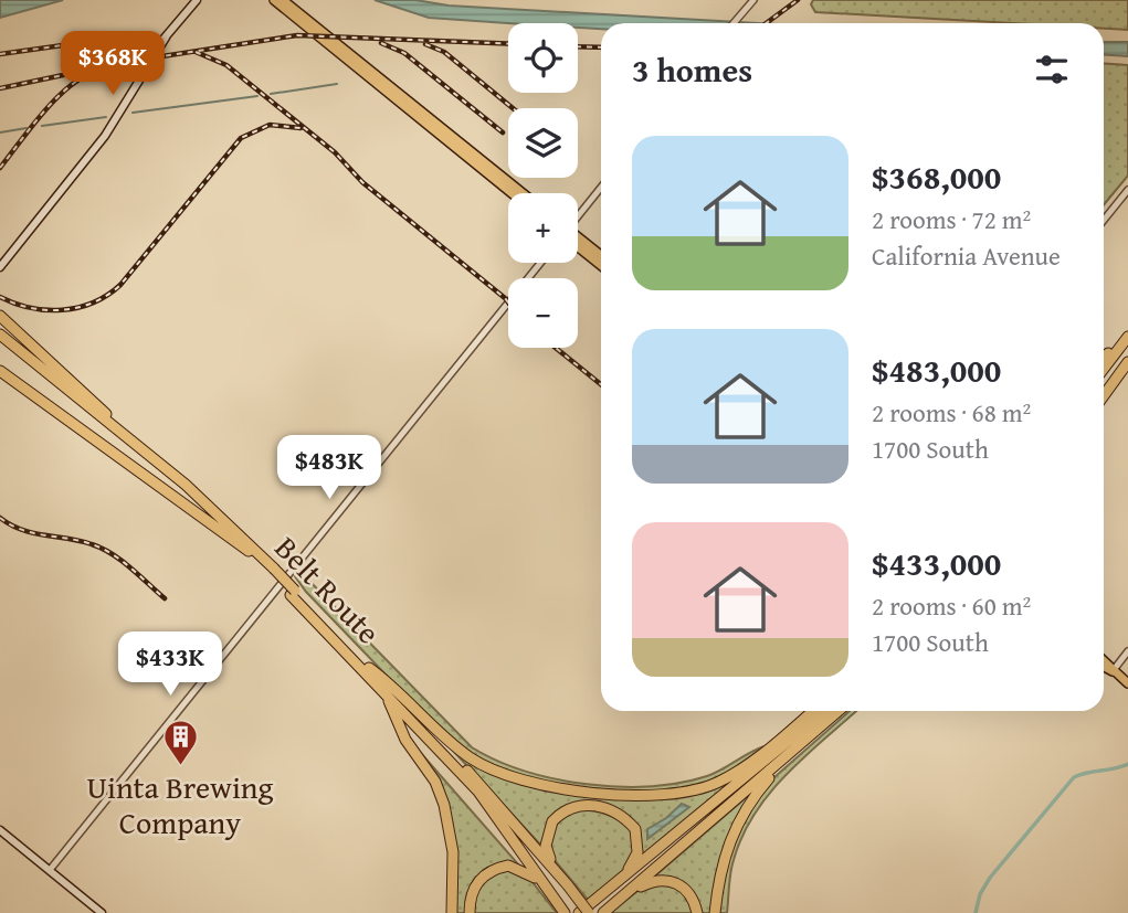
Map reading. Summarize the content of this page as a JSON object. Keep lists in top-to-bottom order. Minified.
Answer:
{"streets":{"highway":["Belt Route"]},"places":{"building":["Uinta Brewing Company"]},"page":{"map_buttons":["+","−"],"heading":"3 homes","price":["$368K","$483K","$433K"],"list":[{"name":"$368,000","note":"2 rooms · 72 m² · California Avenue"},{"name":"$483,000","note":"2 rooms · 68 m² · 1700 South"},{"name":"$433,000","note":"2 rooms · 60 m² · 1700 South"}]}}
